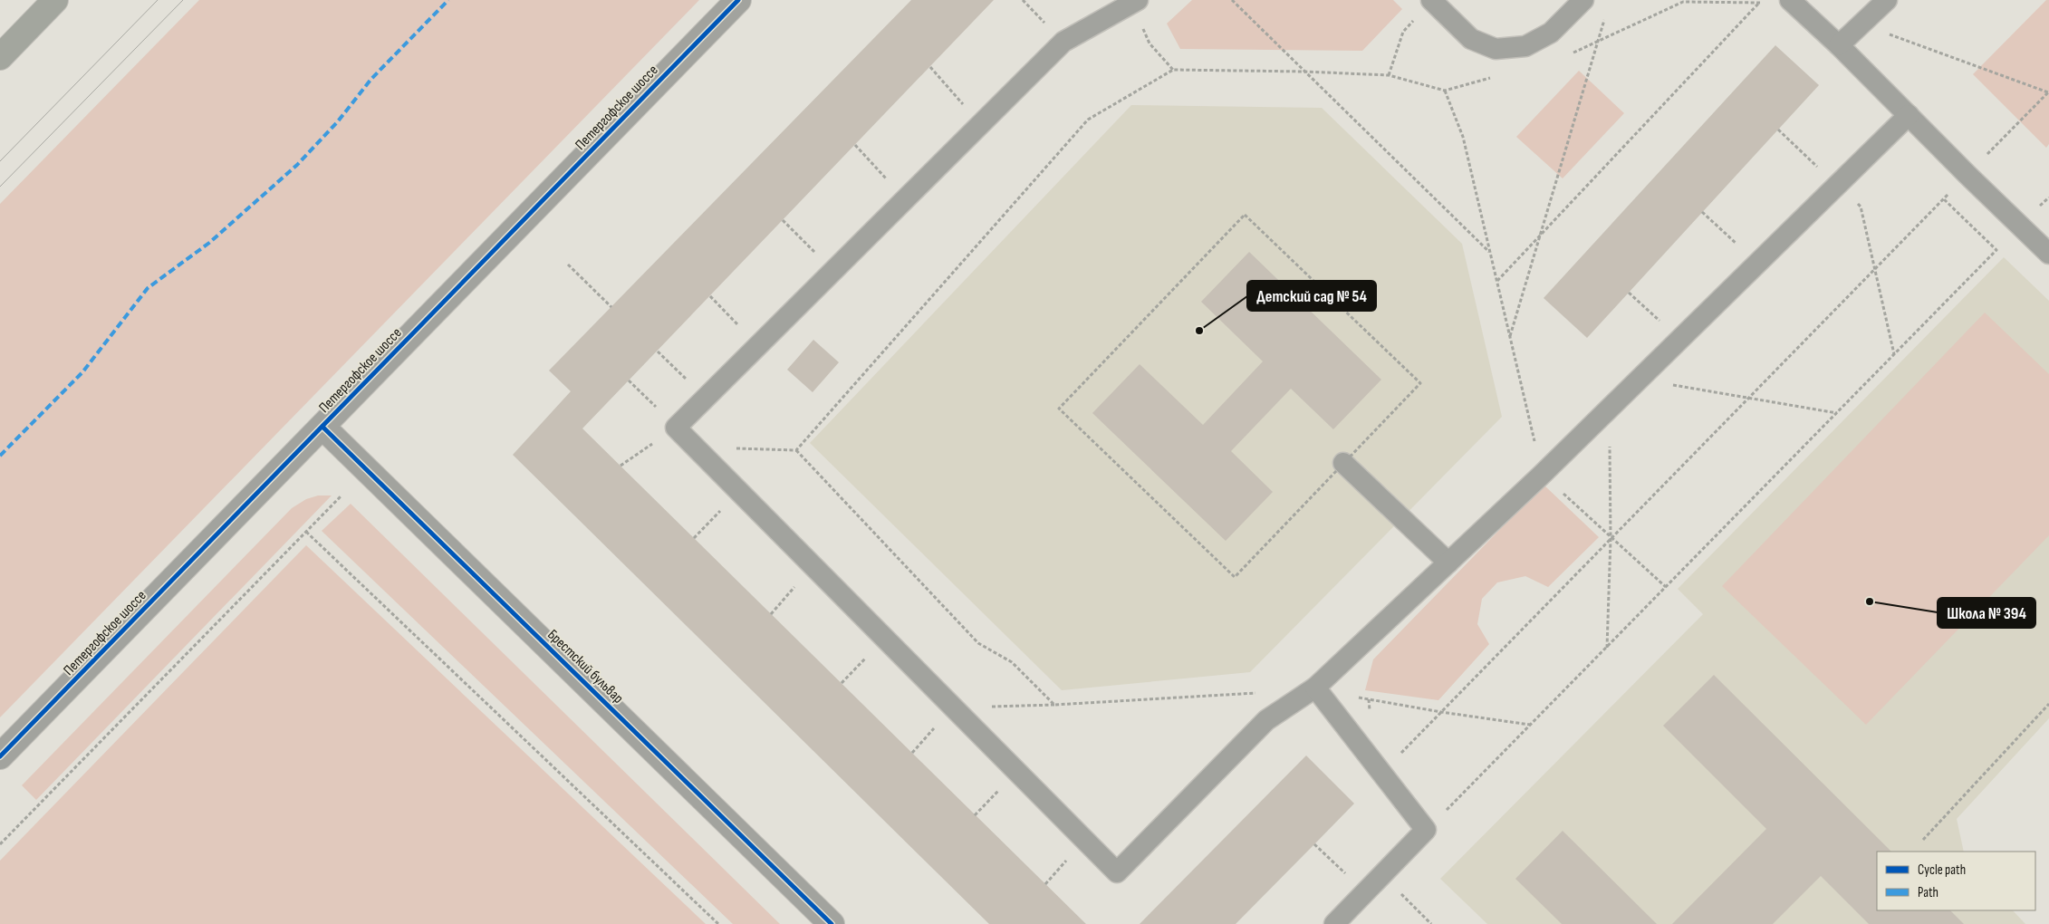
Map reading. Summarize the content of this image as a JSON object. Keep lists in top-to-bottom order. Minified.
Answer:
{"streets":{"street":["Петергофское шоссе","Брестский бульвар"]},"crossings":[["Петергофское шоссе","Брестский бульвар"]],"places":["Детский сад № 54","Школа № 394"],"legend":["Cycle path","Path"]}
